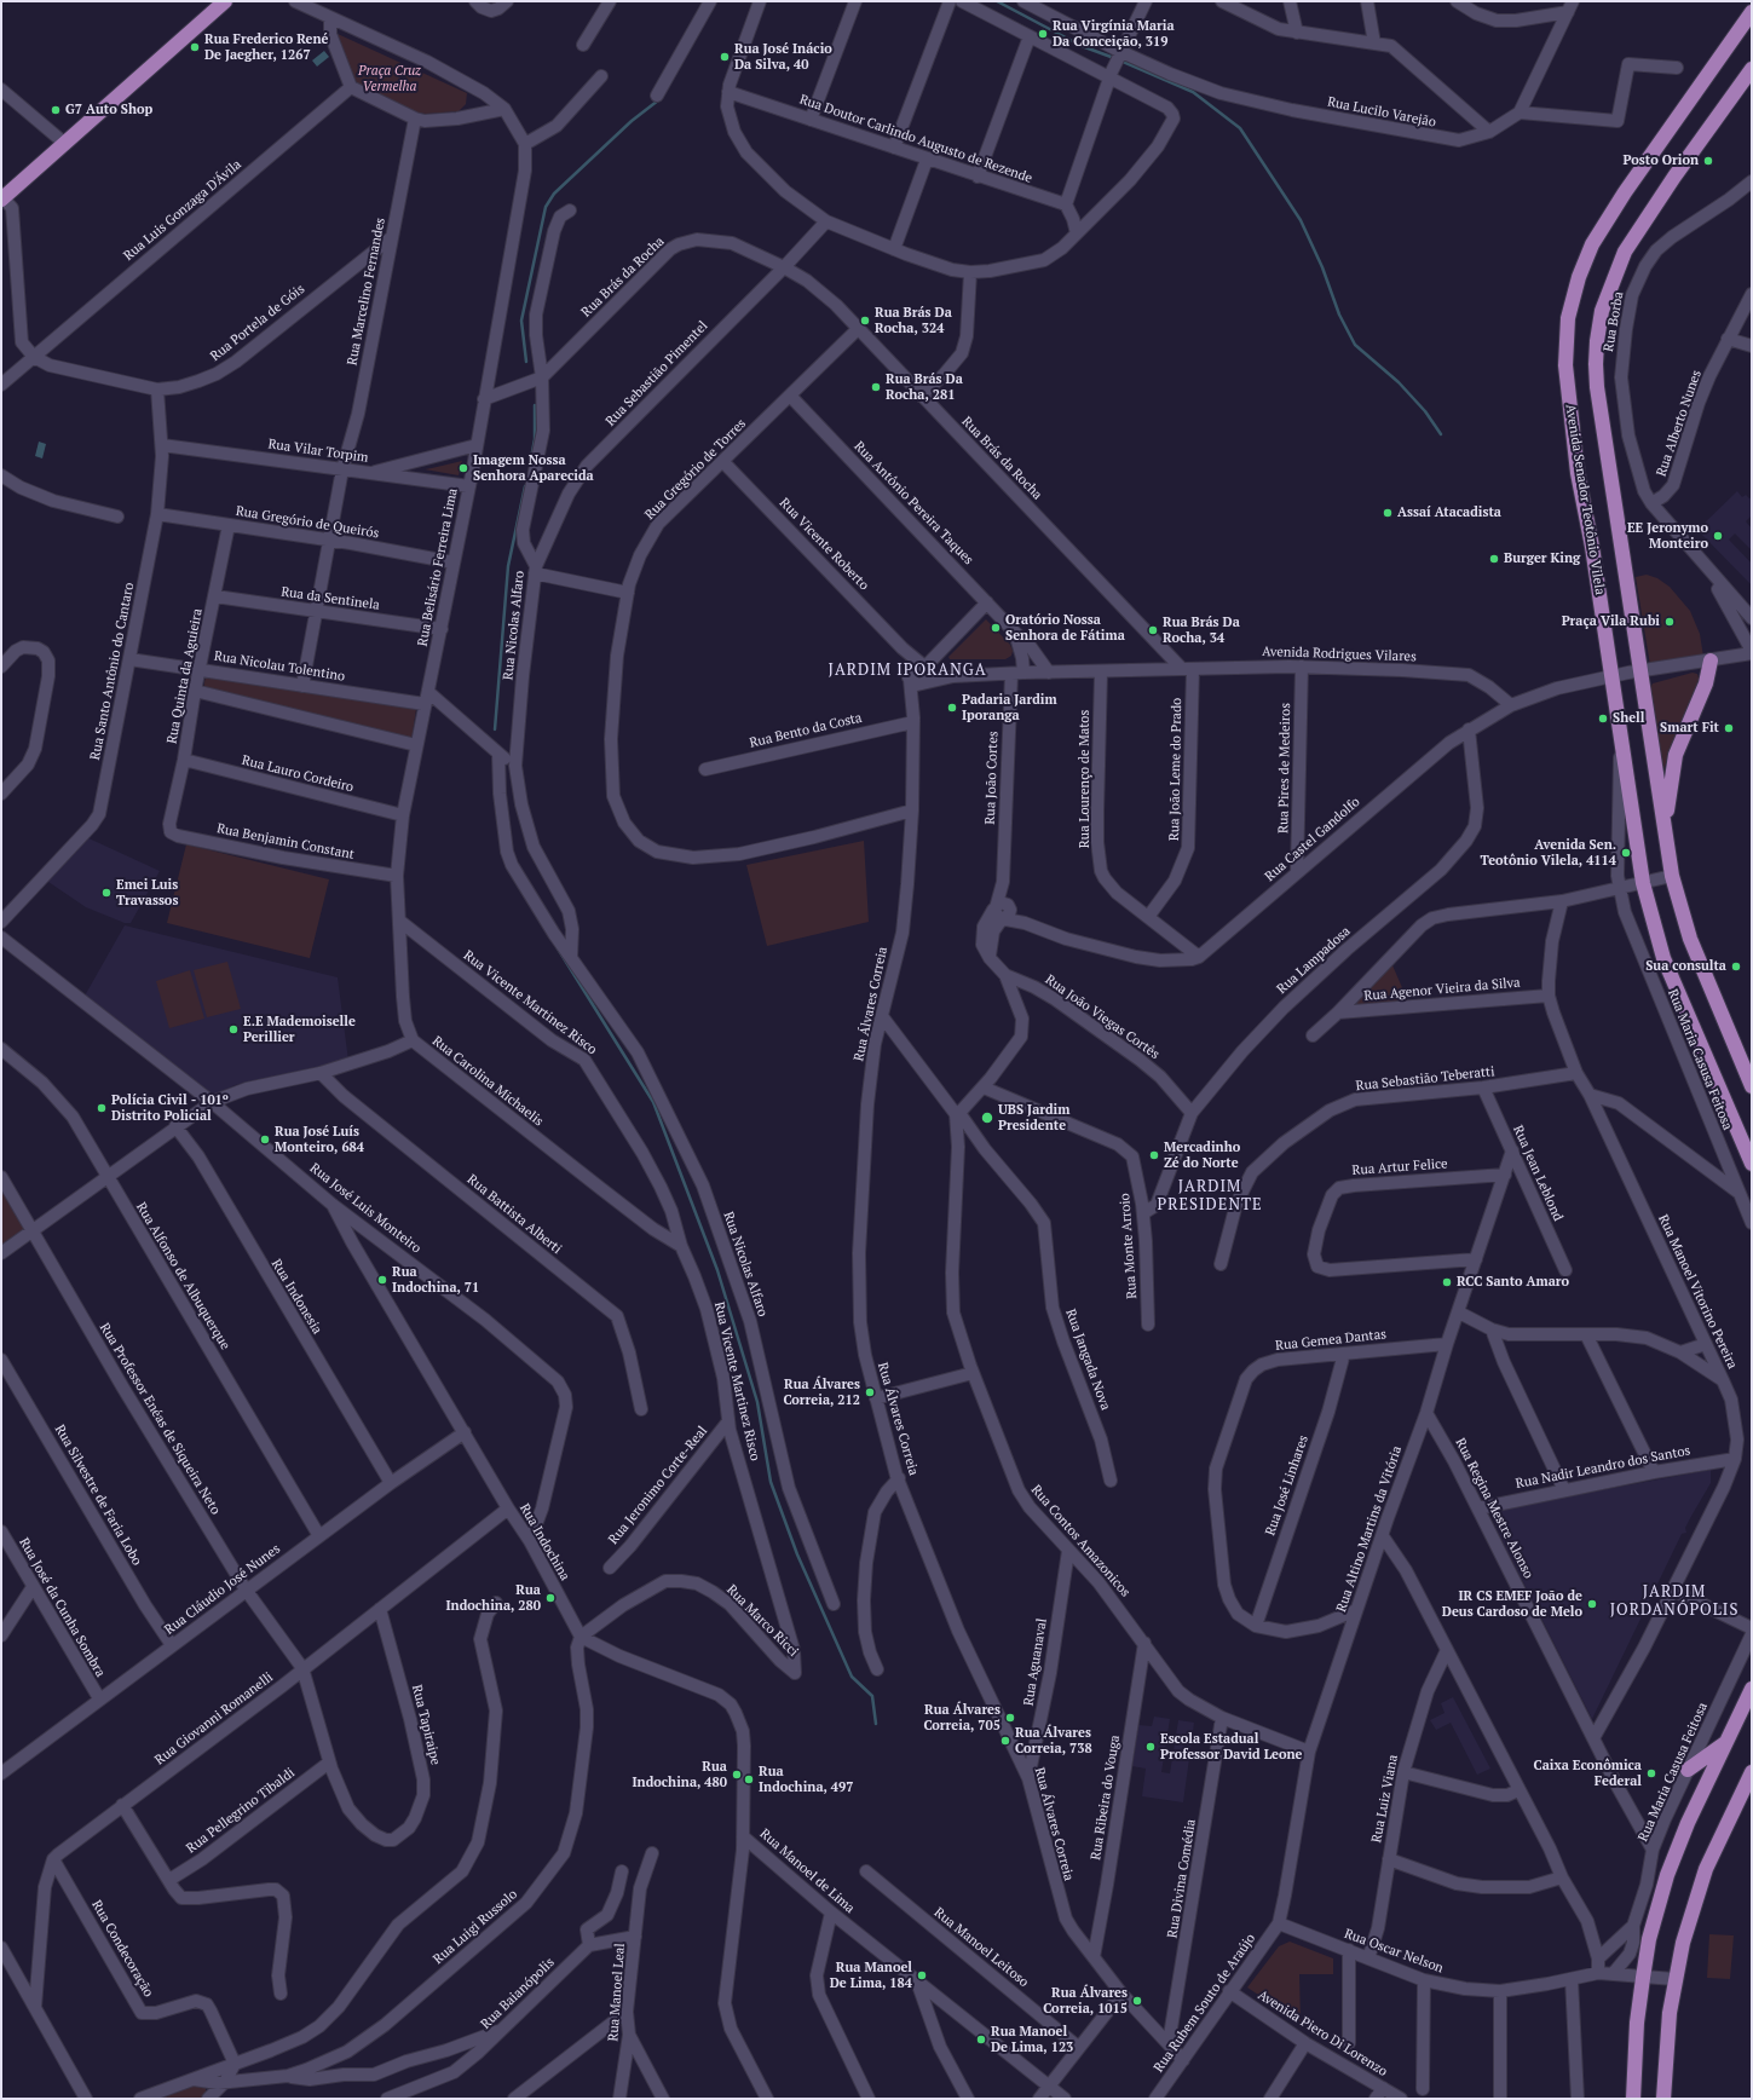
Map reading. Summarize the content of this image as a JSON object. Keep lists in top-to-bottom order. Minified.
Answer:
{"streets":{"main road":["Avenida Senador Teotônio Vilela"],"street":["Rua Lucilo Varejão","Rua Doutor Carlindo Augusto de Rezende","Rua Luis Gonzaga D'Ávila","Rua Brás da Rocha","Rua Marcelino Fernandes","Rua Borba","Rua Portela de Góis","Rua Sebastião Pimentel","Rua Alberto Nunes","Rua Vilar Torpim","Rua Gregório de Torres","Rua Antônio Pereira Taques","Rua Gregório de Queirós","Rua Vicente Roberto","Rua Belisário Ferreira Lima","Rua da Sentinela","Rua Nicolas Alfaro","Avenida Rodrigues Vilares","Rua Nicolau Tolentino","Rua Santo Antônio do Cantaro","Rua Quinta da Aguieira","Rua Bento da Costa","Rua Pires de Medeiros","Rua João Leme do Prado","Rua Lauro Cordeiro","Rua João Cortes","Rua Lourenço de Matos","Rua Castel Gandolfo","Rua Benjamin Constant","Rua Lampadosa","Rua Agenor Vieira da Silva","Rua Vicente Martinez Risco","Rua Álvares Correia","Rua João Viegas Cortês","Rua Maria Casusa Feitosa","Rua Sebastião Teberatti","Rua Carolina Michaelis","Rua Artur Felice","Rua Jean Leblond","Rua José Luis Monteiro","Rua Battista Alberti","Rua Monte Arroio","Rua Alfonso de Albuquerque","Rua Manoel Vitorino Pereira","Rua Indonesia","Rua Gemea Dantas","Rua Jangada Nova","Rua Professor Enéas de Siqueira Neto","Rua Nadir Leandro dos Santos","Rua Jeronimo Corte-Real","Rua José Linhares","Rua Silvestre de Faria Lobo","Rua Regina Mestre Alonso","Rua Altino Martins da Vitória","Rua Contos Amazonicos","Rua Indochina","Rua Cláudio José Nunes","Rua José da Cunha Sombra","Rua Marco Ricci","Rua Aguanaval","Rua Giovanni Romanelli","Rua Tapiraipe","Rua Ribeira do Vouga","Rua Luiz Viana","Rua Pellegrino Tibaldi","Rua Manoel de Lima","Rua Divina Comédia","Rua Luigi Russolo","Rua Manoel Leitoso","Rua Condecoração","Rua Oscar Nelson","Rua Manoel Leal","Rua Baianópolis","Rua Rubem Souto de Araújo","Avenida Piero Di Lorenzo"]},"crossings":[["Rua Luis Gonzaga D'Ávila","Rua Portela de Góis"],["Rua Brás da Rocha","Rua Sebastião Pimentel"],["Rua Brás da Rocha","Rua Gregório de Torres"],["Rua Brás da Rocha","Rua Belisário Ferreira Lima"],["Rua Brás da Rocha","Rua Nicolas Alfaro"],["Rua Brás da Rocha","Avenida Rodrigues Vilares"],["Rua Brás da Rocha","Rua João Leme do Prado"],["Rua Marcelino Fernandes","Rua Portela de Góis"],["Rua Marcelino Fernandes","Rua Vilar Torpim"],["Rua Marcelino Fernandes","Rua Gregório de Queirós"],["Rua Marcelino Fernandes","Rua da Sentinela"],["Rua Marcelino Fernandes","Rua Nicolau Tolentino"],["Rua Borba","Rua Alberto Nunes"],["Rua Portela de Góis","Rua Santo Antônio do Cantaro"],["Rua Sebastião Pimentel","Rua Nicolas Alfaro"],["Rua Vilar Torpim","Rua Belisário Ferreira Lima"],["Rua Vilar Torpim","Rua Santo Antônio do Cantaro"],["Rua Gregório de Torres","Rua Antônio Pereira Taques"],["Rua Gregório de Torres","Rua Vicente Roberto"],["Rua Gregório de Torres","Rua Álvares Correia"],["Avenida Senador Teotônio Vilela","Rua Castel Gandolfo"],["Avenida Senador Teotônio Vilela","Rua Maria Casusa Feitosa"],["Rua Antônio Pereira Taques","Avenida Rodrigues Vilares"],["Rua Gregório de Queirós","Rua Belisário Ferreira Lima"],["Rua Gregório de Queirós","Rua Santo Antônio do Cantaro"],["Rua Gregório de Queirós","Rua Quinta da Aguieira"],["Rua Vicente Roberto","Avenida Rodrigues Vilares"],["Rua Vicente Roberto","Rua Álvares Correia"],["Rua Belisário Ferreira Lima","Rua da Sentinela"],["Rua Belisário Ferreira Lima","Rua Nicolau Tolentino"],["Rua Belisário Ferreira Lima","Rua Lauro Cordeiro"],["Rua Belisário Ferreira Lima","Rua Benjamin Constant"],["Rua Belisário Ferreira Lima","Rua Vicente Martinez Risco"],["Rua Belisário Ferreira Lima","Rua Carolina Michaelis"],["Rua da Sentinela","Rua Quinta da Aguieira"],["Avenida Rodrigues Vilares","Rua Pires de Medeiros"],["Avenida Rodrigues Vilares","Rua João Leme do Prado"],["Avenida Rodrigues Vilares","Rua João Cortes"],["Avenida Rodrigues Vilares","Rua Lourenço de Matos"],["Avenida Rodrigues Vilares","Rua Castel Gandolfo"],["Avenida Rodrigues Vilares","Rua Álvares Correia"],["Rua Nicolau Tolentino","Rua Santo Antônio do Cantaro"],["Rua Nicolau Tolentino","Rua Quinta da Aguieira"],["Rua Quinta da Aguieira","Rua Lauro Cordeiro"],["Rua Quinta da Aguieira","Rua Benjamin Constant"],["Rua Bento da Costa","Rua Álvares Correia"],["Rua Pires de Medeiros","Rua Castel Gandolfo"],["Rua João Leme do Prado","Rua Lourenço de Matos"],["Rua João Cortes","Rua João Viegas Cortês"],["Rua Lourenço de Matos","Rua Castel Gandolfo"],["Rua Castel Gandolfo","Rua Lampadosa"],["Rua Lampadosa","Rua João Viegas Cortês"],["Rua Lampadosa","Rua Monte Arroio"],["Rua Agenor Vieira da Silva","Rua Manoel Vitorino Pereira"],["Rua Vicente Martinez Risco","Rua Carolina Michaelis"],["Rua Vicente Martinez Risco","Rua Jeronimo Corte-Real"],["Rua Vicente Martinez Risco","Rua Marco Ricci"],["Rua Álvares Correia","Rua Jangada Nova"],["Rua Álvares Correia","Rua Aguanaval"],["Rua Álvares Correia","Rua Ribeira do Vouga"],["Rua Álvares Correia","Rua Divina Comédia"],["Rua Álvares Correia","Rua Rubem Souto de Araújo"],["Rua Maria Casusa Feitosa","Rua Regina Mestre Alonso"],["Rua Maria Casusa Feitosa","Rua Oscar Nelson"],["Rua Sebastião Teberatti","Rua Jean Leblond"],["Rua Sebastião Teberatti","Rua Manoel Vitorino Pereira"],["Rua Carolina Michaelis","Rua José Luis Monteiro"],["Rua Carolina Michaelis","Rua Battista Alberti"],["Rua Carolina Michaelis","Rua Alfonso de Albuquerque"],["Rua Carolina Michaelis","Rua Indonesia"],["Rua Carolina Michaelis","Rua Professor Enéas de Siqueira Neto"],["Rua Artur Felice","Rua Altino Martins da Vitória"],["Rua Jean Leblond","Rua Altino Martins da Vitória"],["Rua José Luis Monteiro","Rua Indochina"],["Rua Alfonso de Albuquerque","Rua Cláudio José Nunes"],["Rua Manoel Vitorino Pereira","Rua Nadir Leandro dos Santos"],["Rua Manoel Vitorino Pereira","Rua Regina Mestre Alonso"],["Rua Indonesia","Rua Cláudio José Nunes"],["Rua Gemea Dantas","Rua José Linhares"],["Rua Gemea Dantas","Rua Altino Martins da Vitória"],["Rua Jangada Nova","Rua Contos Amazonicos"],["Rua Professor Enéas de Siqueira Neto","Rua Cláudio José Nunes"],["Rua Professor Enéas de Siqueira Neto","Rua Giovanni Romanelli"],["Rua Professor Enéas de Siqueira Neto","Rua Tapiraipe"],["Rua Nadir Leandro dos Santos","Rua Regina Mestre Alonso"],["Rua Silvestre de Faria Lobo","Rua Cláudio José Nunes"],["Rua Regina Mestre Alonso","Rua Altino Martins da Vitória"],["Rua Altino Martins da Vitória","Rua Contos Amazonicos"],["Rua Altino Martins da Vitória","Rua Oscar Nelson"],["Rua Altino Martins da Vitória","Rua Rubem Souto de Araújo"],["Rua Contos Amazonicos","Rua Aguanaval"],["Rua Contos Amazonicos","Rua Ribeira do Vouga"],["Rua Contos Amazonicos","Rua Divina Comédia"],["Rua Indochina","Rua Cláudio José Nunes"],["Rua Indochina","Rua Marco Ricci"],["Rua Indochina","Rua Giovanni Romanelli"],["Rua Indochina","Rua Luigi Russolo"],["Rua Cláudio José Nunes","Rua José da Cunha Sombra"],["Rua Marco Ricci","Rua Luigi Russolo"],["Rua Giovanni Romanelli","Rua Tapiraipe"],["Rua Giovanni Romanelli","Rua Condecoração"],["Rua Tapiraipe","Rua Pellegrino Tibaldi"],["Rua Luiz Viana","Rua Oscar Nelson"],["Rua Oscar Nelson","Rua Rubem Souto de Araújo"],["Rua Rubem Souto de Araújo","Avenida Piero Di Lorenzo"]],"districts":["JARDIM IPORANGA","JARDIM PRESIDENTE","JARDIM JORDANÓPOLIS"],"parks":["Praça Cruz Vermelha"],"places":["Rua Virgínia Maria Da Conceição, 319","Rua Frederico René De Jaegher, 1267","Rua José Inácio Da Silva, 40","G7 Auto Shop","Posto Orion","Rua Brás Da Rocha, 324","Rua Brás Da Rocha, 281","Imagem Nossa Senhora Aparecida","Assaí Atacadista","EE Jeronymo Monteiro","Burger King","Praça Vila Rubi","Oratório Nossa Senhora de Fátima","Rua Brás Da Rocha, 34","Padaria Jardim Iporanga","Shell","Smart Fit","Avenida Sen. Teotônio Vilela, 4114","Emei Luis Travassos","Sua consulta","E.E Mademoiselle Perillier","Polícia Civil - 101º Distrito Policial","UBS Jardim Presidente","Rua José Luís Monteiro, 684","Mercadinho Zé do Norte","Rua Indochina, 71","RCC Santo Amaro","Rua Álvares Correia, 212","Rua Indochina, 280","IR CS EMEF João de Deus Cardoso de Melo","Rua Álvares Correia, 705","Rua Álvares Correia, 738","Escola Estadual Professor David Leone","Caixa Econômica Federal","Rua Indochina, 480","Rua Indochina, 497","Rua Manoel De Lima, 184","Rua Álvares Correia, 1015","Rua Manoel De Lima, 123"]}
